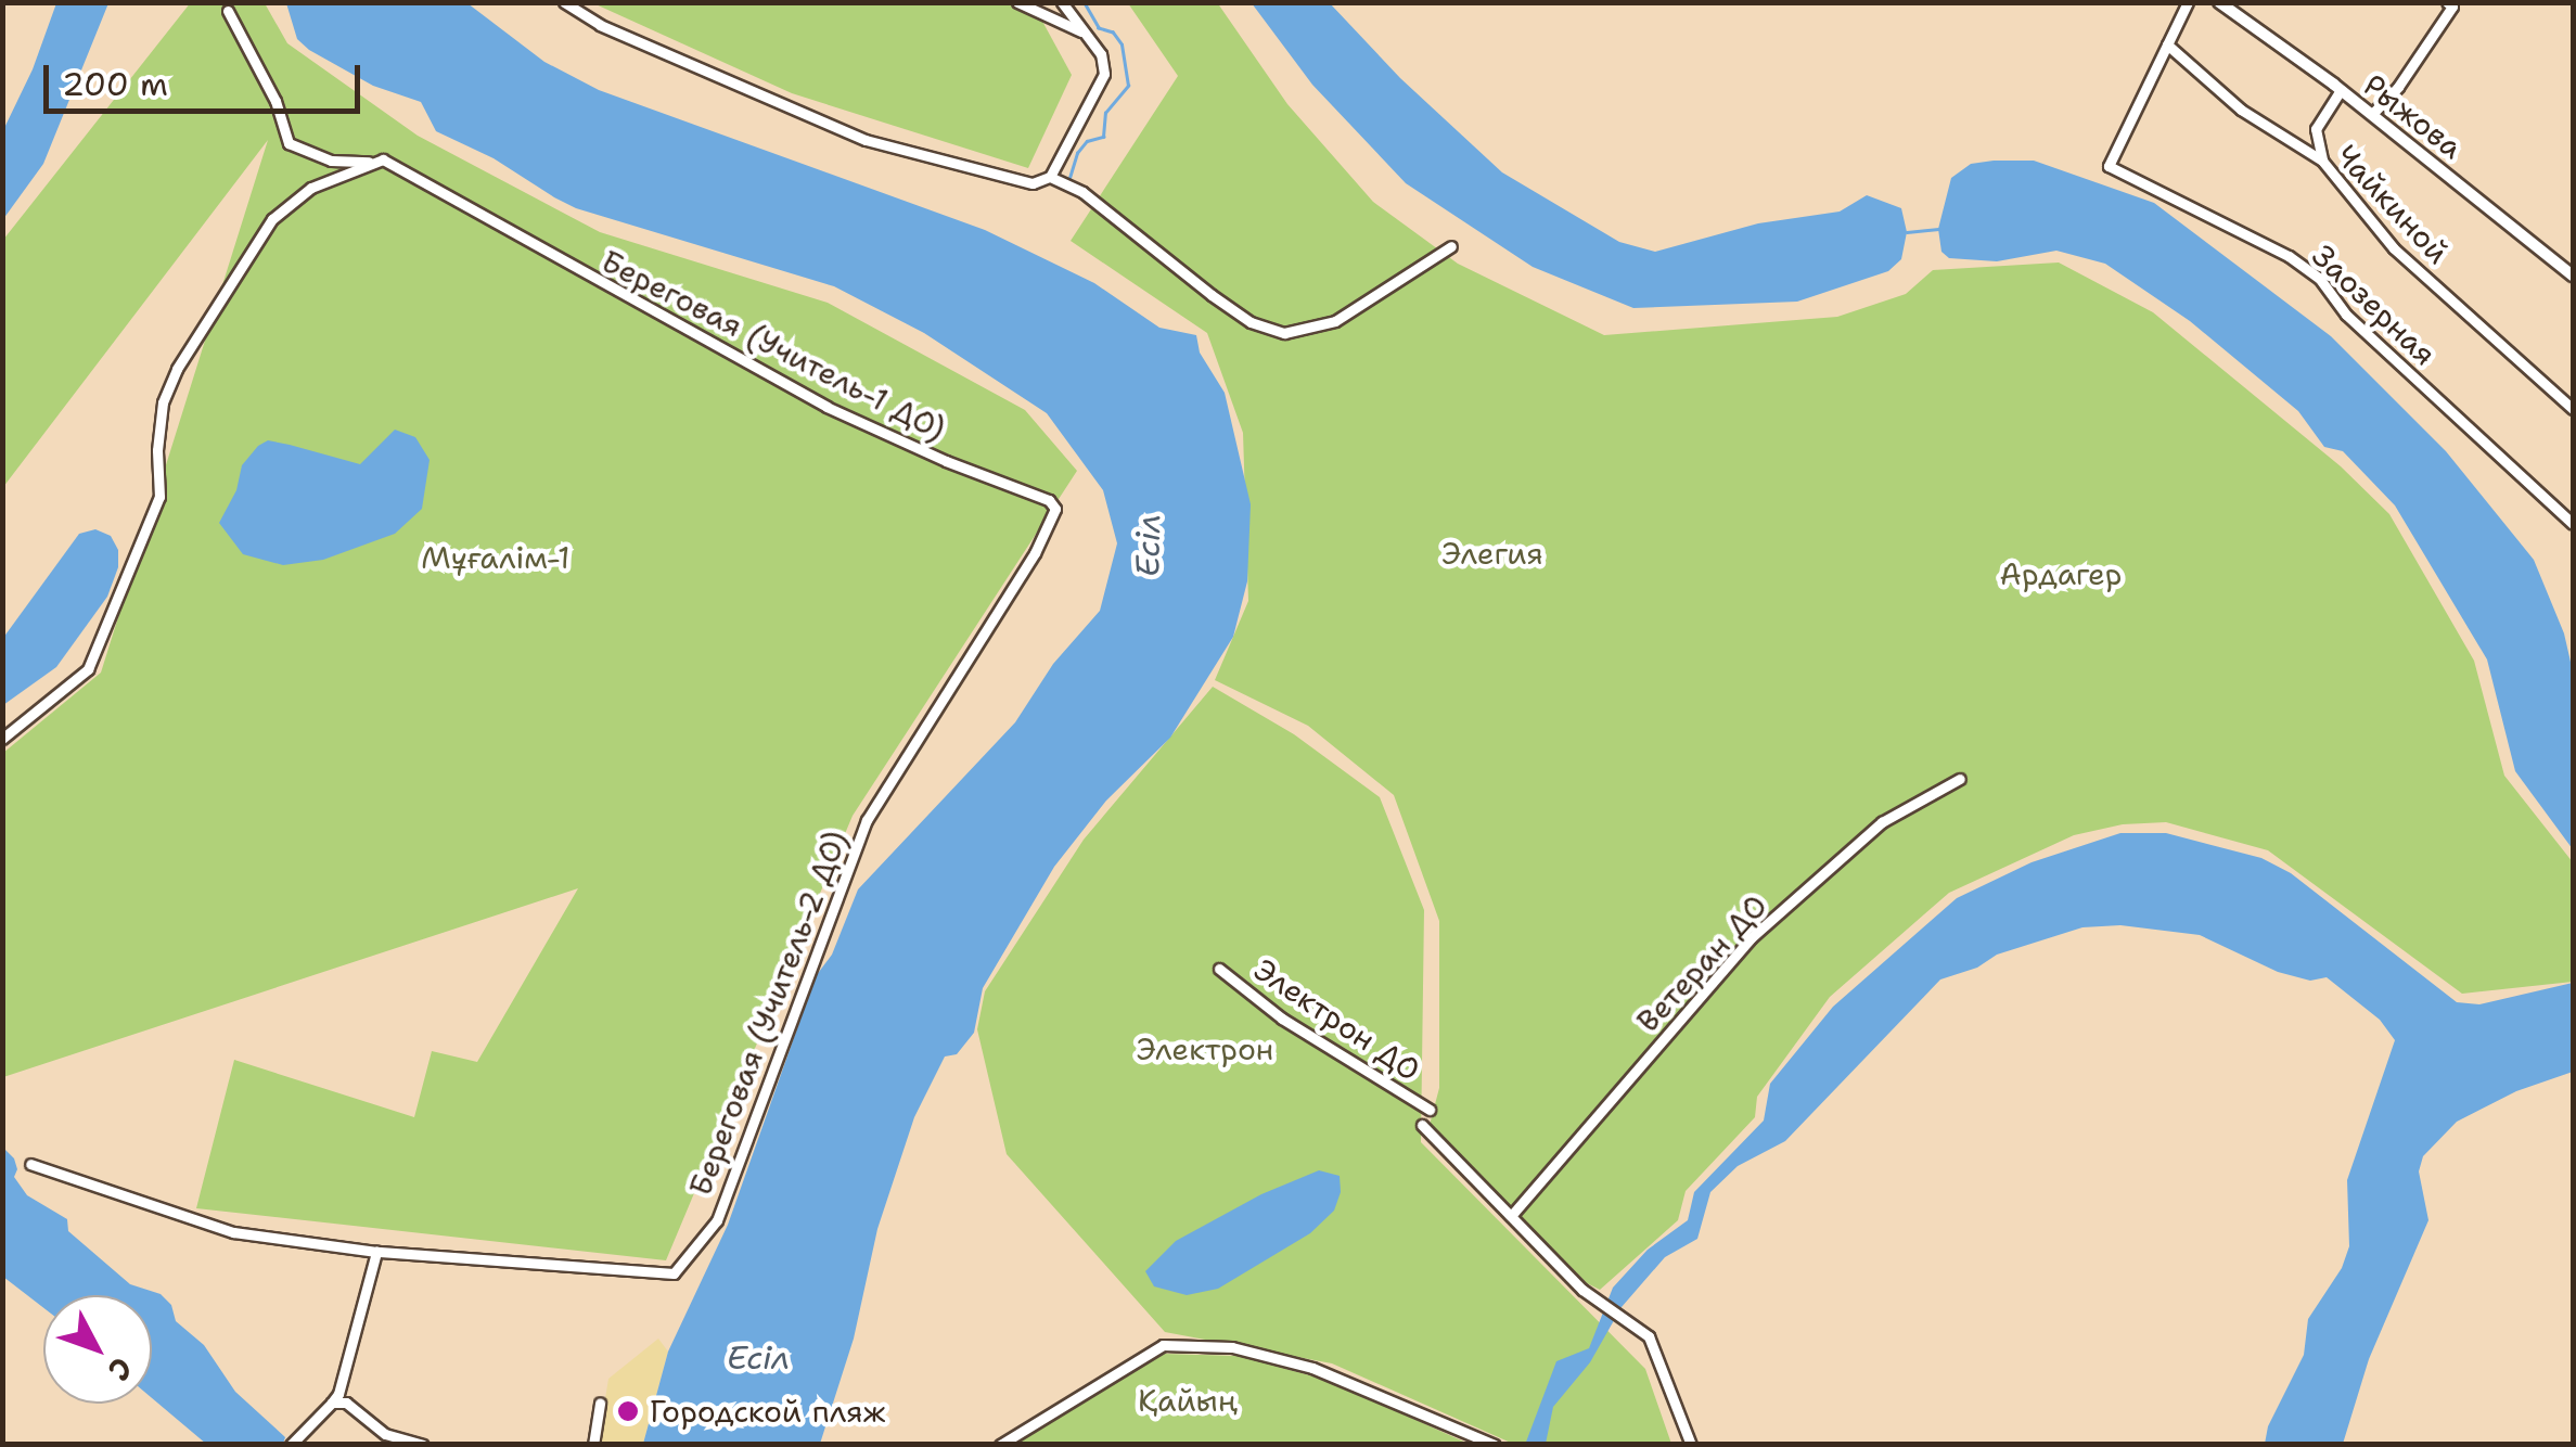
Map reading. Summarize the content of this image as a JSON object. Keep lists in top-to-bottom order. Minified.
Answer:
{"streets":{"street":["Рыжова","Чайкиной","Заозерная","Береговая (Учитель-1 ДО)","Ветеран ДО","Береговая (Учитель-2 ДО)","Электрон ДО"]},"crossings":[["Чайкиной","Заозерная"],["Береговая (Учитель-1 ДО)","Береговая (Учитель-2 ДО)"]],"water":["Есіл"],"parks":["Элегия","Мұғалім-1","Ардагер","Электрон","Қайың"],"places":["Городской пляж"],"scale_bar":"200 m","north":"bottom right"}
